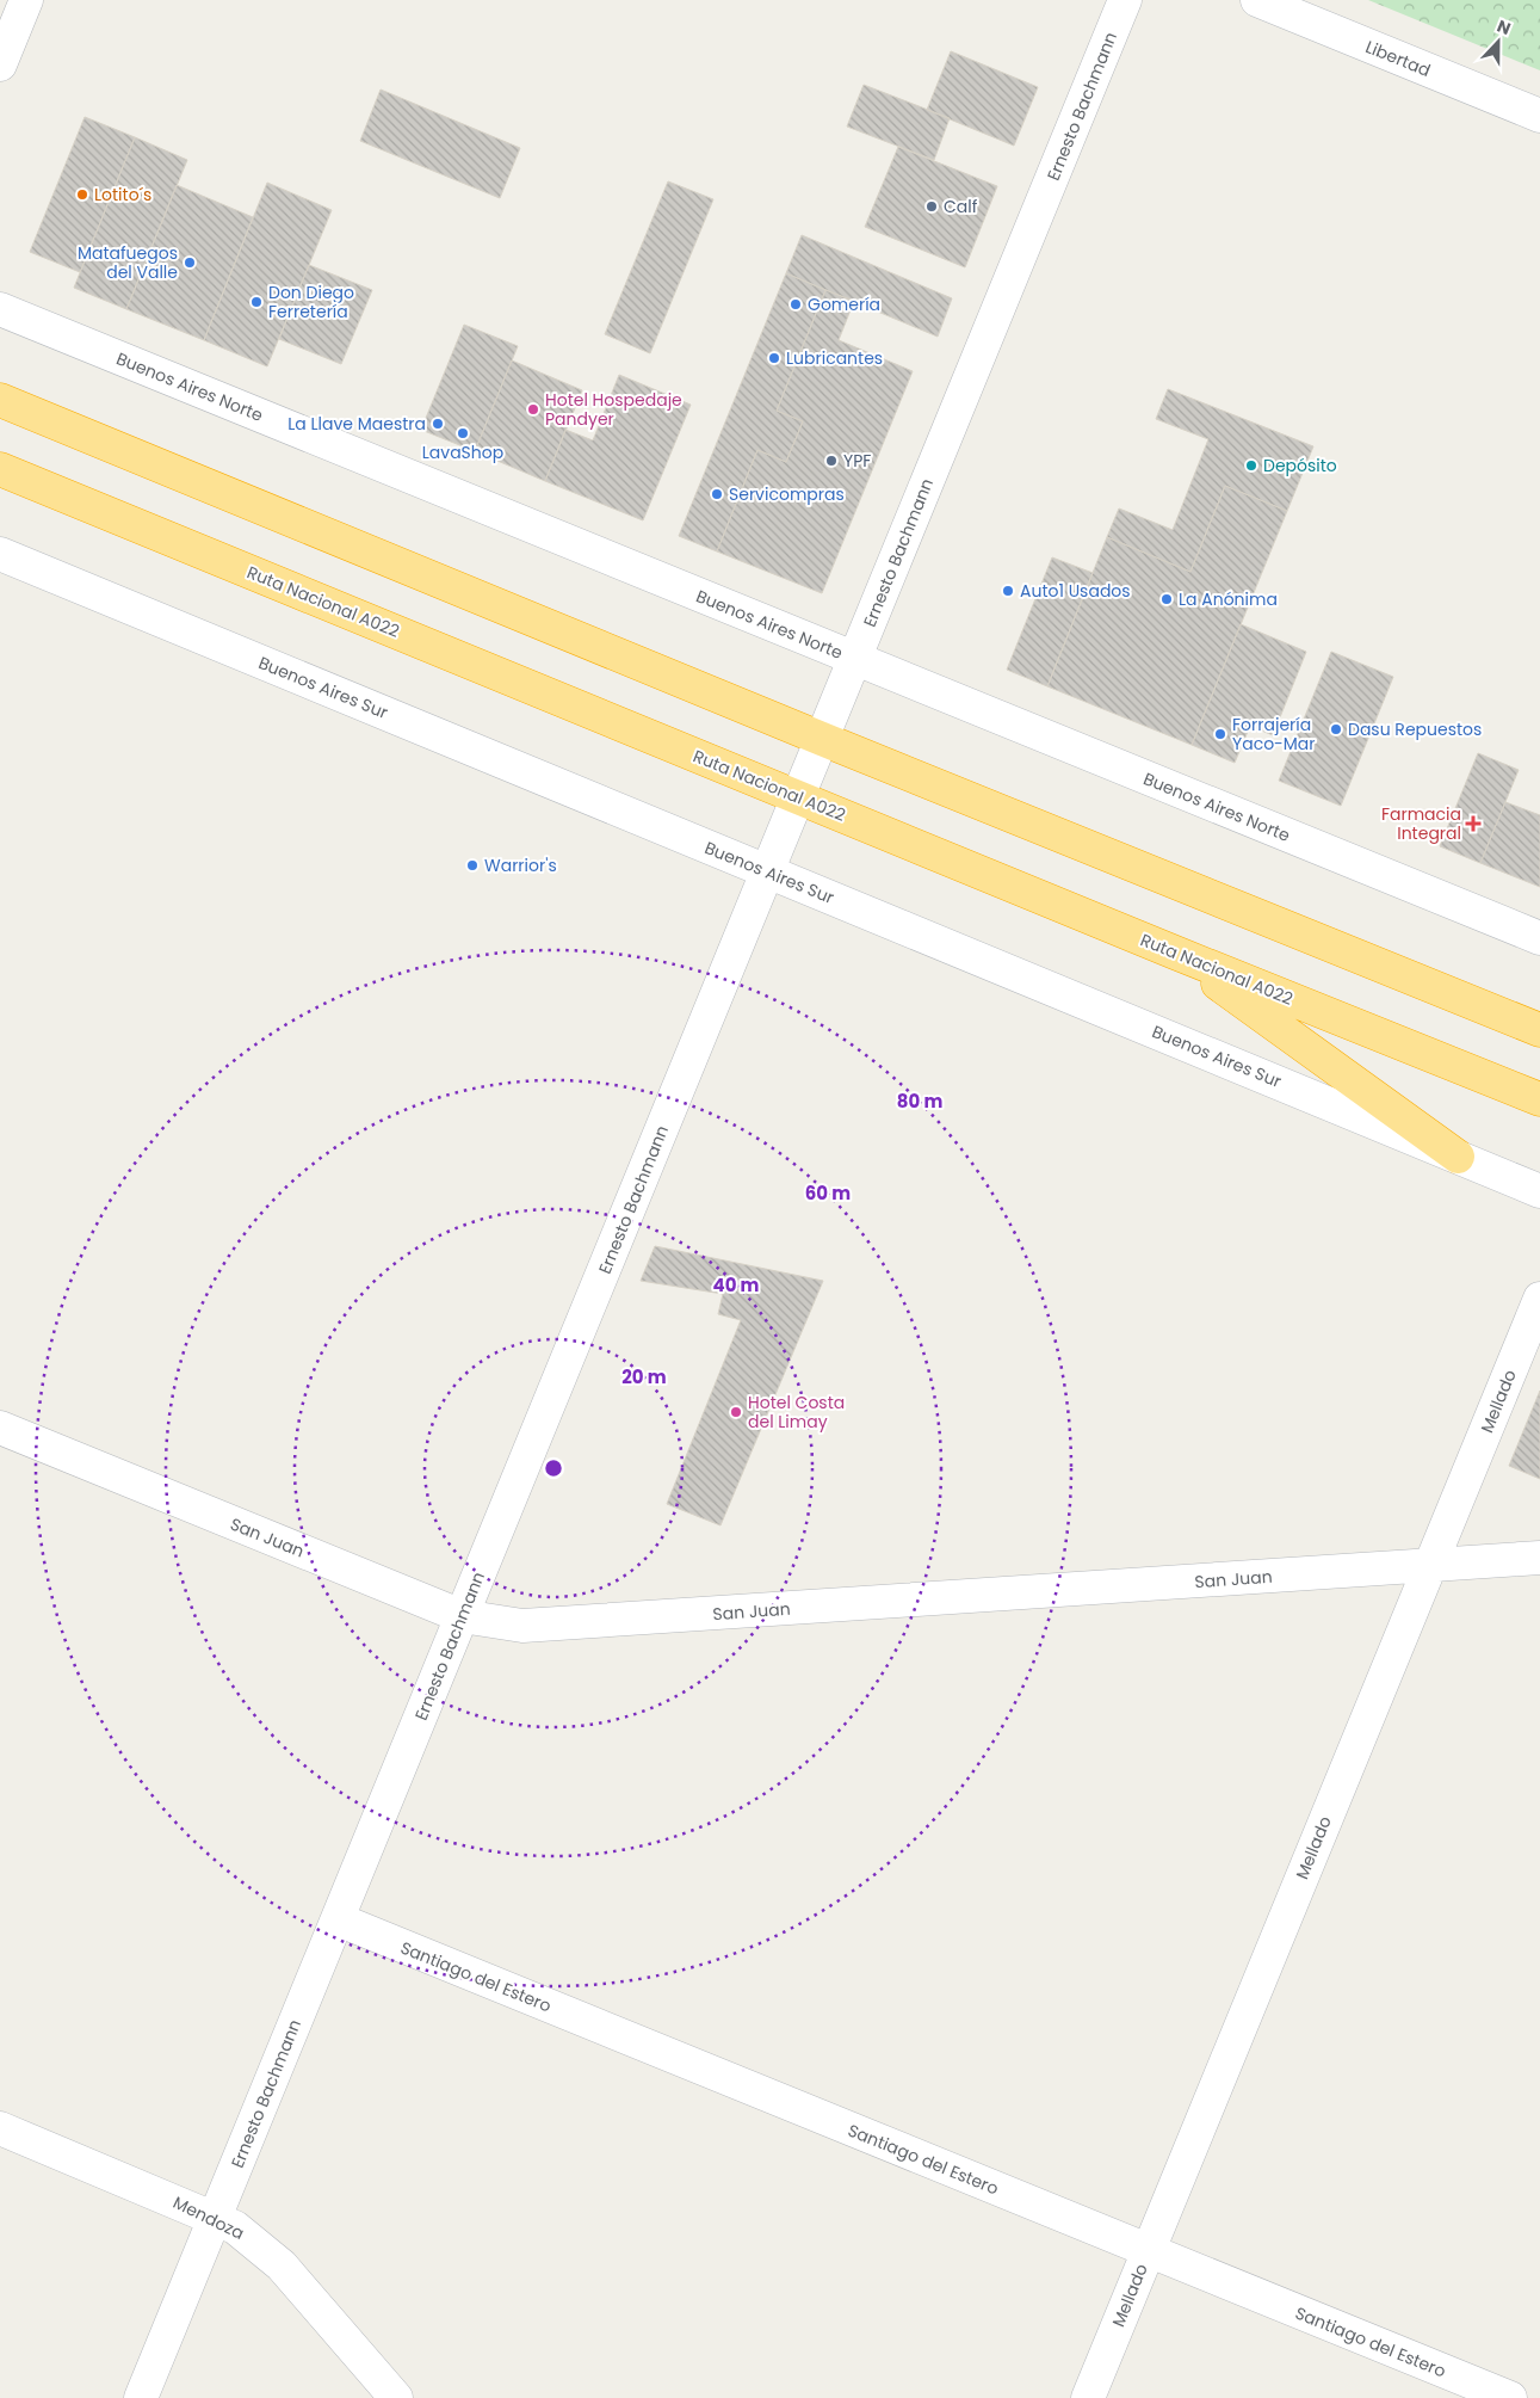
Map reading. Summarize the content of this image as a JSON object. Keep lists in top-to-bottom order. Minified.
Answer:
{"streets":{"highway":["Ruta Nacional A022"],"street":["Libertad","Ernesto Bachmann","Buenos Aires Norte","Buenos Aires Sur","Mellado","San Juan","Santiago del Estero","Mendoza"]},"crossings":[["Ernesto Bachmann","Buenos Aires Norte"],["Ernesto Bachmann","Ruta Nacional A022"],["Ernesto Bachmann","Buenos Aires Sur"],["Ernesto Bachmann","San Juan"],["Ernesto Bachmann","Santiago del Estero"],["Ernesto Bachmann","Mendoza"],["Mellado","San Juan"],["Mellado","Santiago del Estero"]],"places":{"other":["Lotito´s","Calf","Matafuegos del Valle","Don Diego Ferretería","Gomería","Lubricantes","Hotel Hospedaje Pandyer","La Llave Maestra","LavaShop","YPF","Depósito","Servicompras","Auto1 Usados","La Anónima","Dasu Repuestos","Forrajería Yaco-Mar","Warrior's","Hotel Costa del Limay"],"health":["Farmacia Integral"]},"north":"top","rings":["80 m","60 m","40 m","20 m"]}
